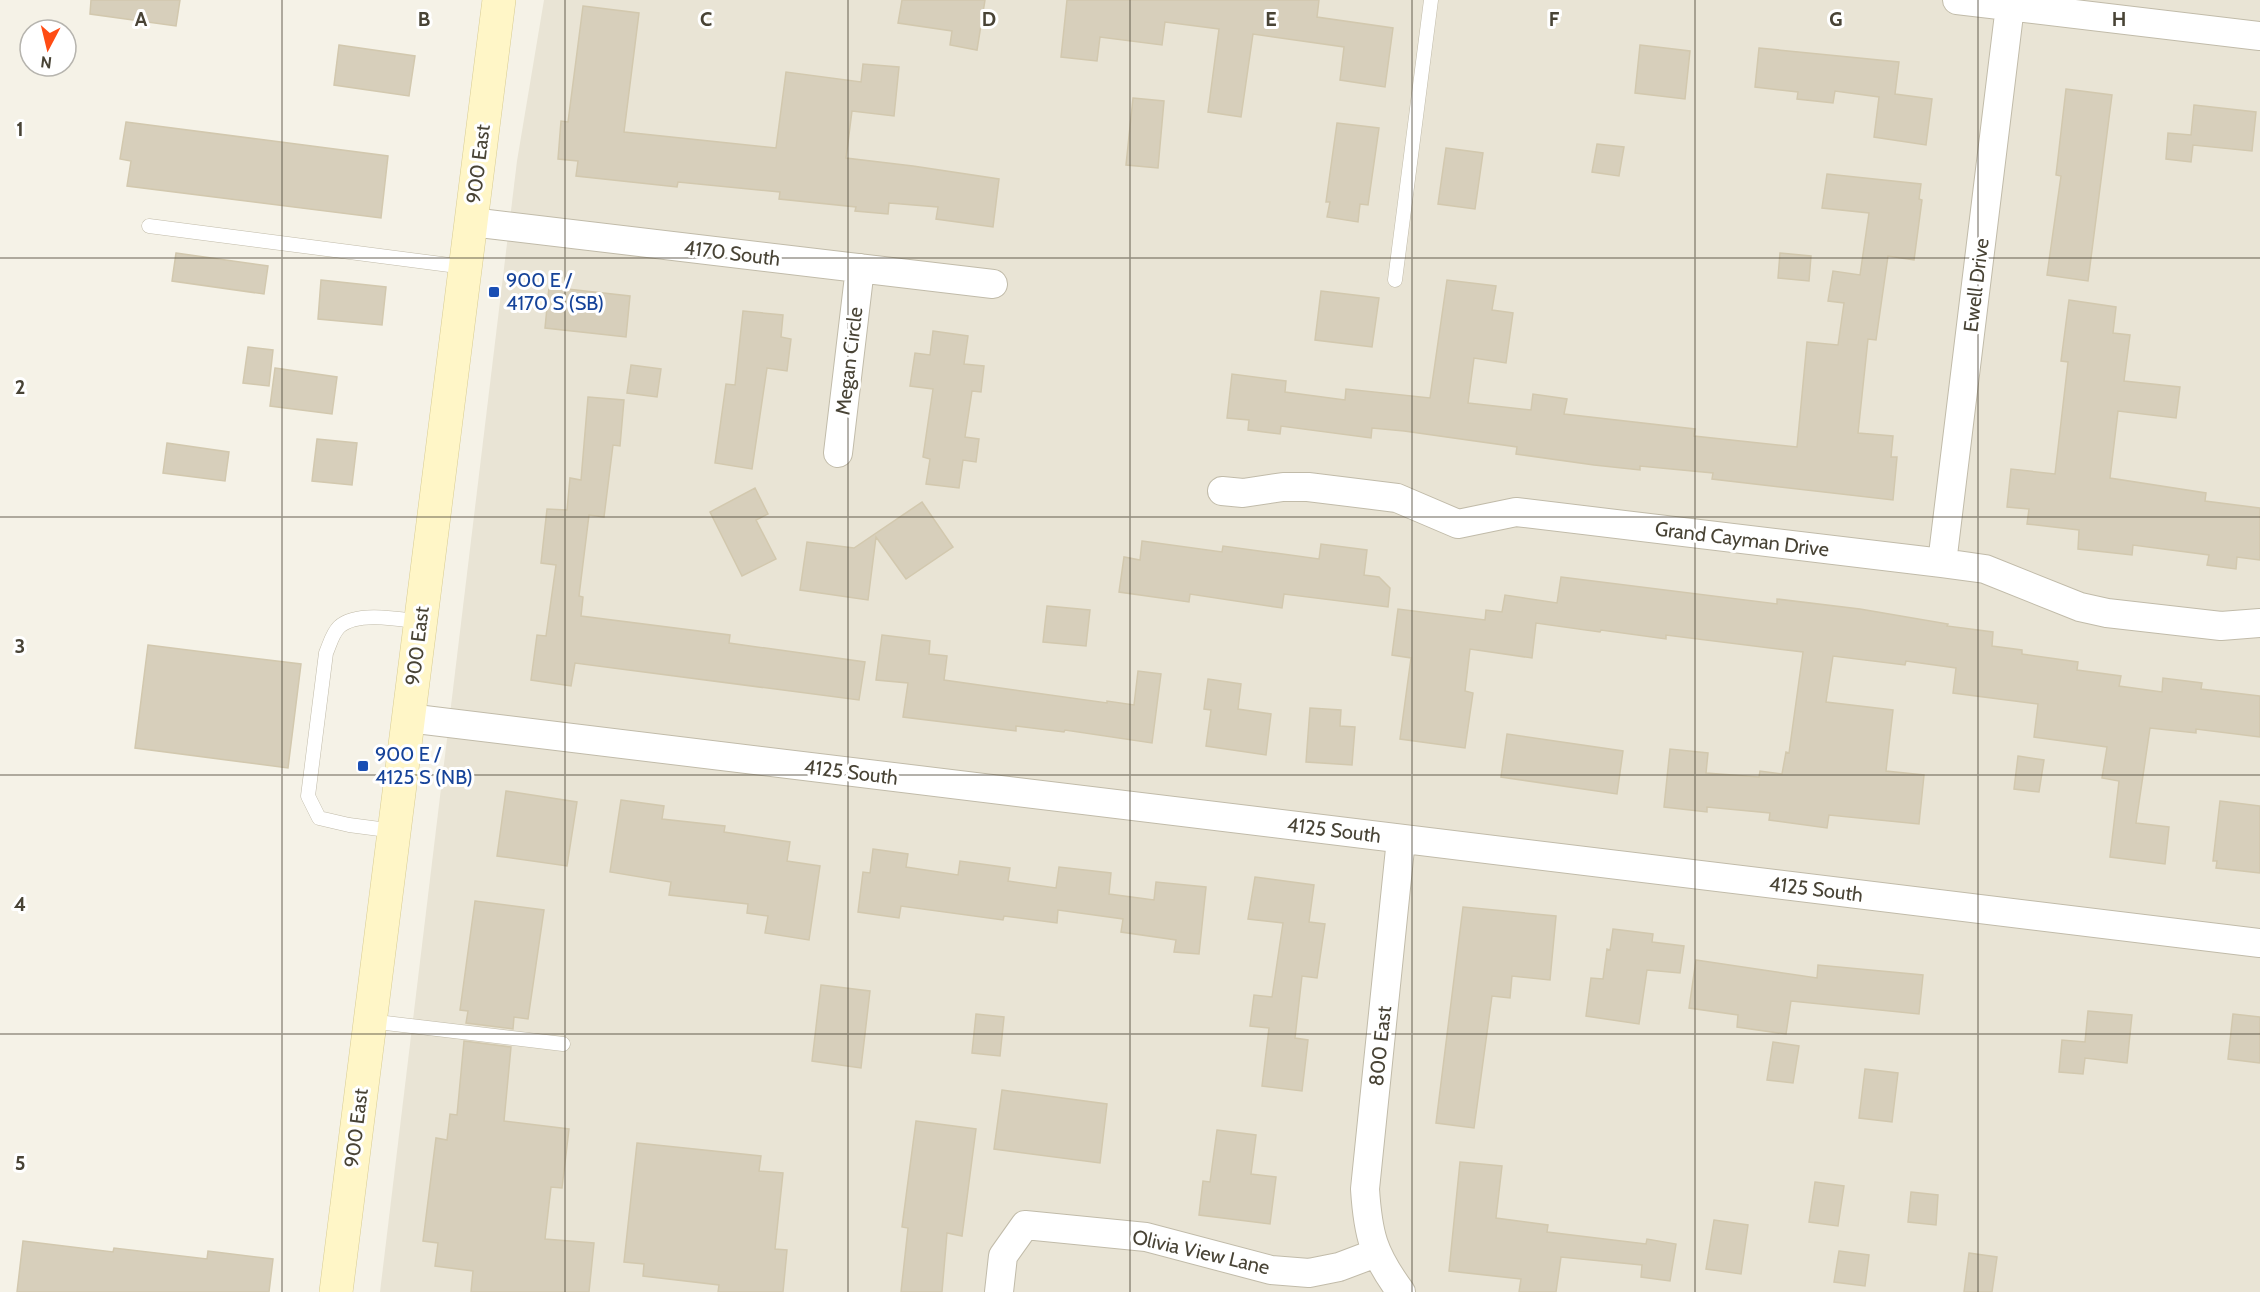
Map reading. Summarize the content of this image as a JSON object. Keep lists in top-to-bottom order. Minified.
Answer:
{"streets":{"main road":["900 East"],"street":["4170 South","Ewell Drive","Megan Circle","Grand Cayman Drive","4125 South","800 East","Olivia View Lane"]},"crossings":[["900 East","4170 South"],["900 East","4125 South"],["4170 South","Megan Circle"],["Ewell Drive","Grand Cayman Drive"],["4125 South","800 East"],["800 East","Olivia View Lane"]],"places":{"transit":["900 E / 4170 S (SB)","900 E / 4125 S (NB)"]},"north":"bottom","grid":{"columns":["A","B","C","D","E","F","G","H"],"rows":["1","2","3","4","5"]}}
